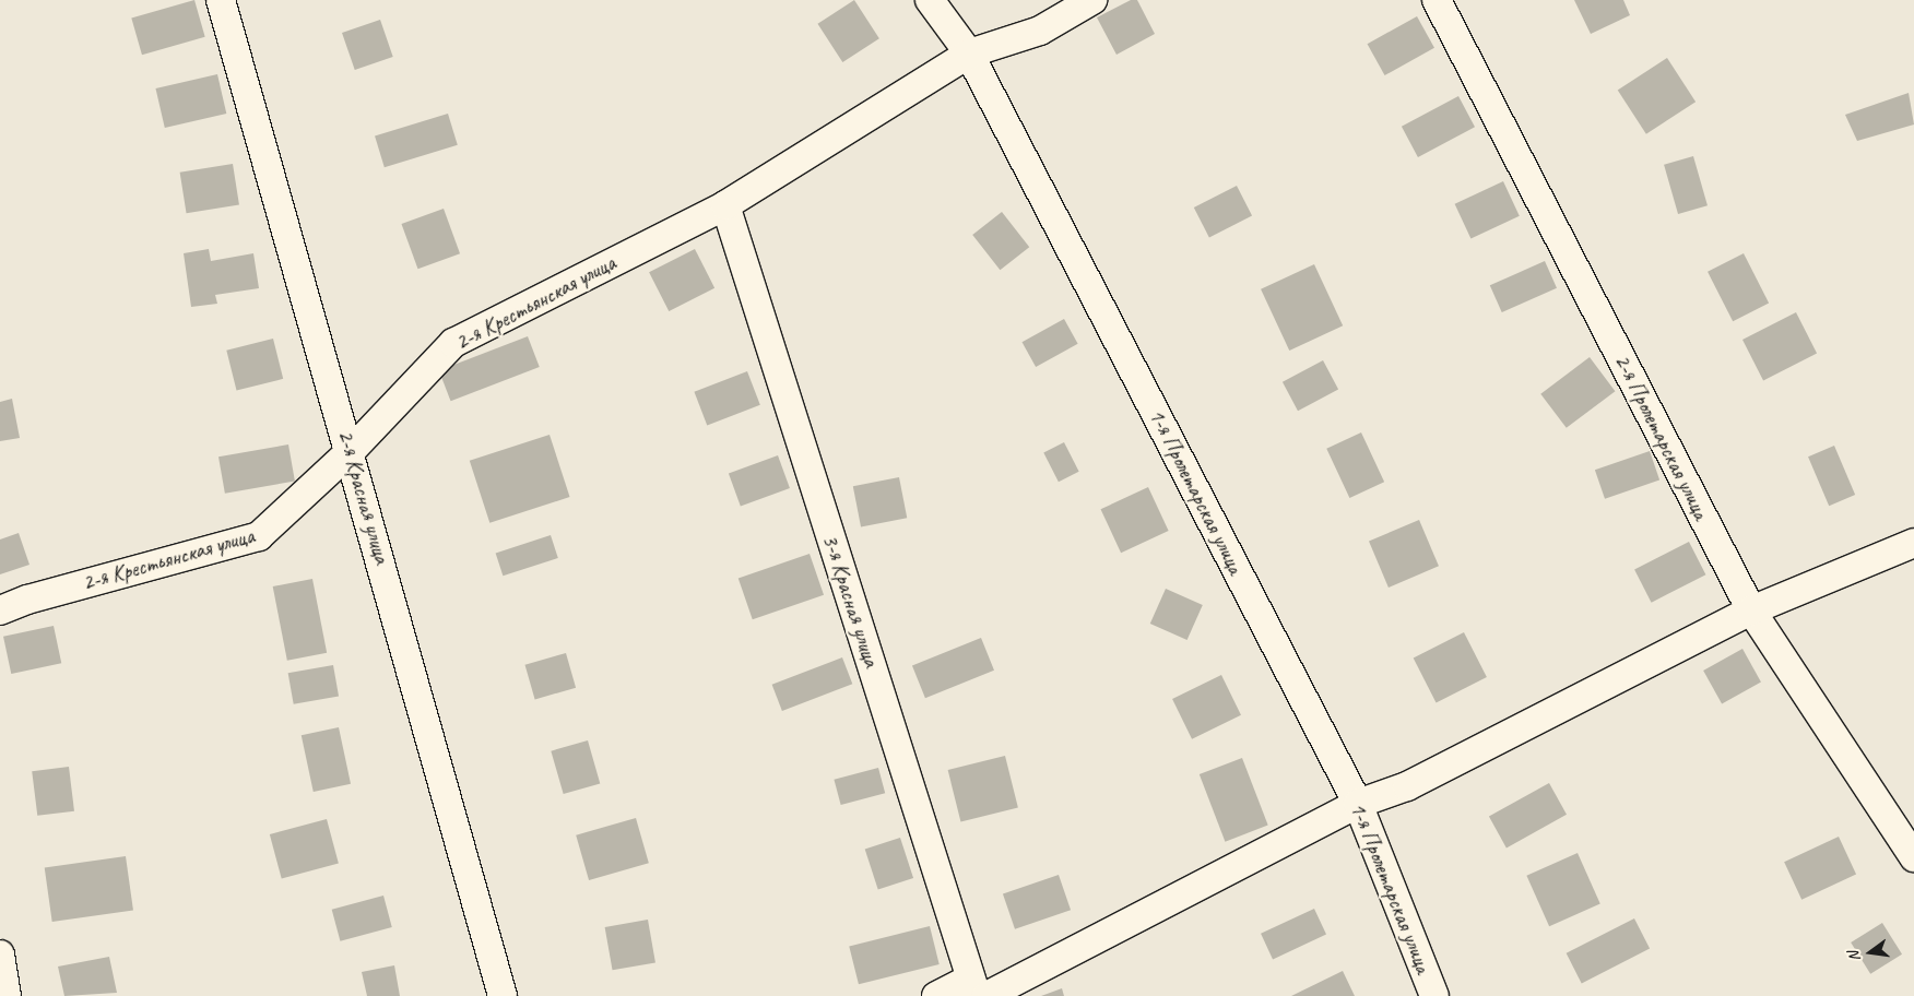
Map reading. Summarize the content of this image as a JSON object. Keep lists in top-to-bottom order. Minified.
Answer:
{"streets":{"street":["2-я Крестьянская улица","2-я Пролетарская улица","1-я Пролетарская улица","2-я Красная улица","3-я Красная улица"]},"crossings":[["2-я Крестьянская улица","1-я Пролетарская улица"],["2-я Крестьянская улица","2-я Красная улица"],["2-я Крестьянская улица","3-я Красная улица"]],"north":"left"}
